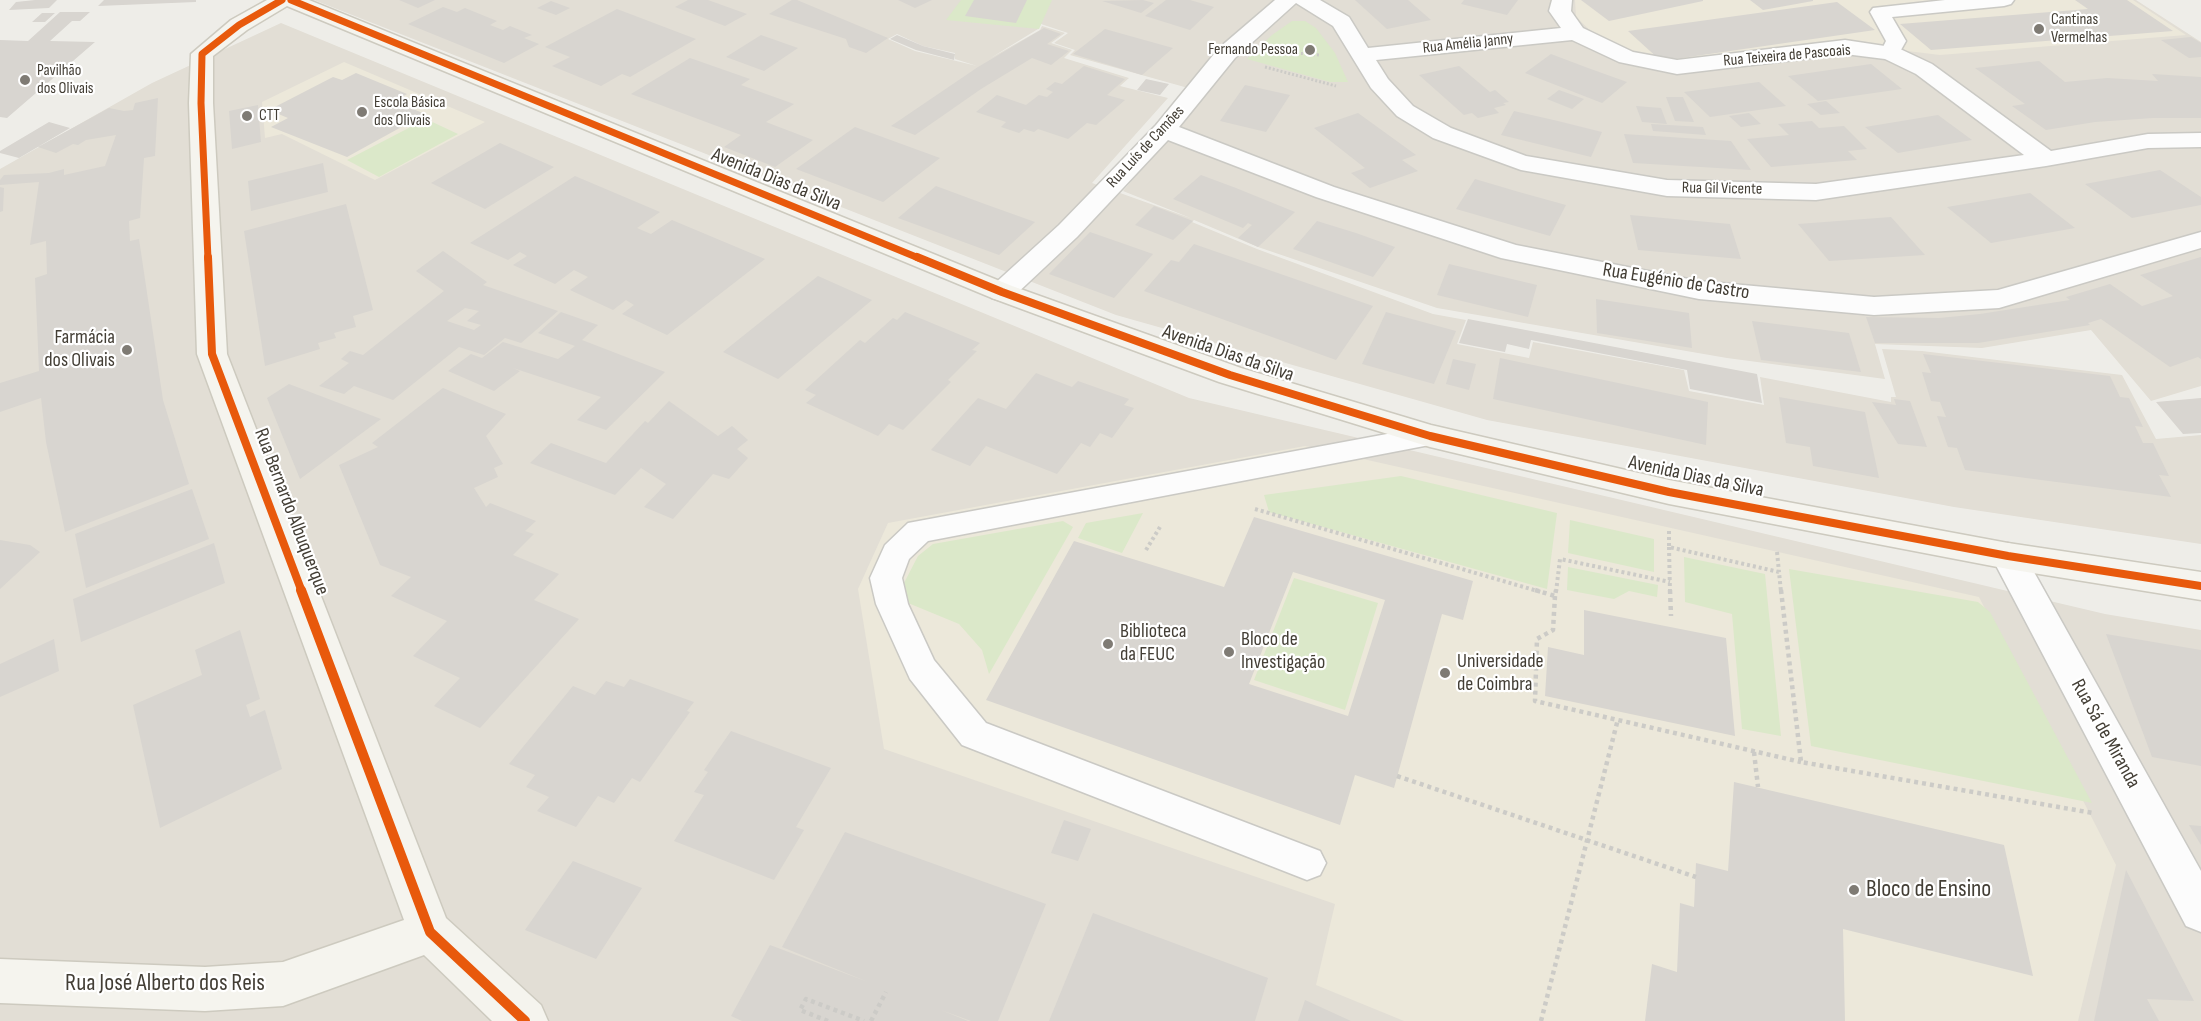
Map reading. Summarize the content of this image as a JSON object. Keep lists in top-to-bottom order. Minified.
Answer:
{"streets":{"street":["Rua Amélia Janny","Rua Teixeira de Pascoais","Rua Luís de Camões","Avenida Dias da Silva","Rua Gil Vicente","Rua Eugénio de Castro","Rua Bernardo Albuquerque","Rua Sá de Miranda","Rua José Alberto dos Reis"]},"crossings":[["Rua Amélia Janny","Rua Teixeira de Pascoais"],["Rua Amélia Janny","Rua Gil Vicente"],["Rua Teixeira de Pascoais","Rua Gil Vicente"],["Rua Luís de Camões","Avenida Dias da Silva"],["Rua Luís de Camões","Rua Eugénio de Castro"],["Avenida Dias da Silva","Rua Sá de Miranda"],["Rua Bernardo Albuquerque","Rua José Alberto dos Reis"]],"places":["Cantinas Vermelhas","Fernando Pessoa","Pavilhão dos Olivais","Escola Básica dos Olivais","CTT","Farmácia dos Olivais","Biblioteca da FEUC","Bloco de Investigação","Universidade de Coimbra","Bloco de Ensino"]}
